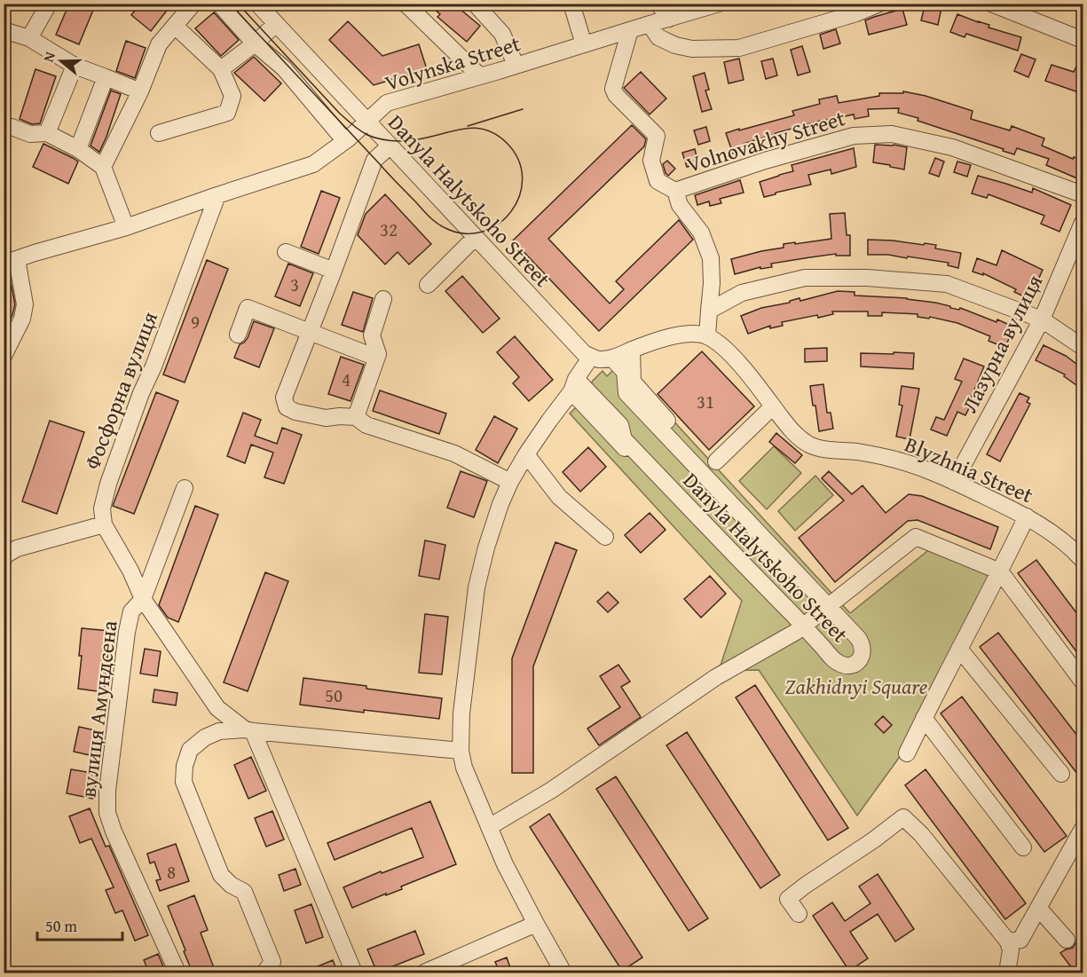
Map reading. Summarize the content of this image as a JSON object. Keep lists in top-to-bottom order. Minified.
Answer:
{"streets":{"street":["Volynska Street","Volnovakhy Street","Danyla Halytskoho Street","Лазурна вулиця","Фосфорна вулиця","Blyzhnia Street","вулиця Амундсена"]},"crossings":[["Volynska Street","Danyla Halytskoho Street"],["Volynska Street","Фосфорна вулиця"],["Лазурна вулиця","Blyzhnia Street"]],"parks":["Zakhidnyi Square"],"house_numbers":["32","3","9","4","31","50","8"],"scale_bar":"50 m","north":"left"}
